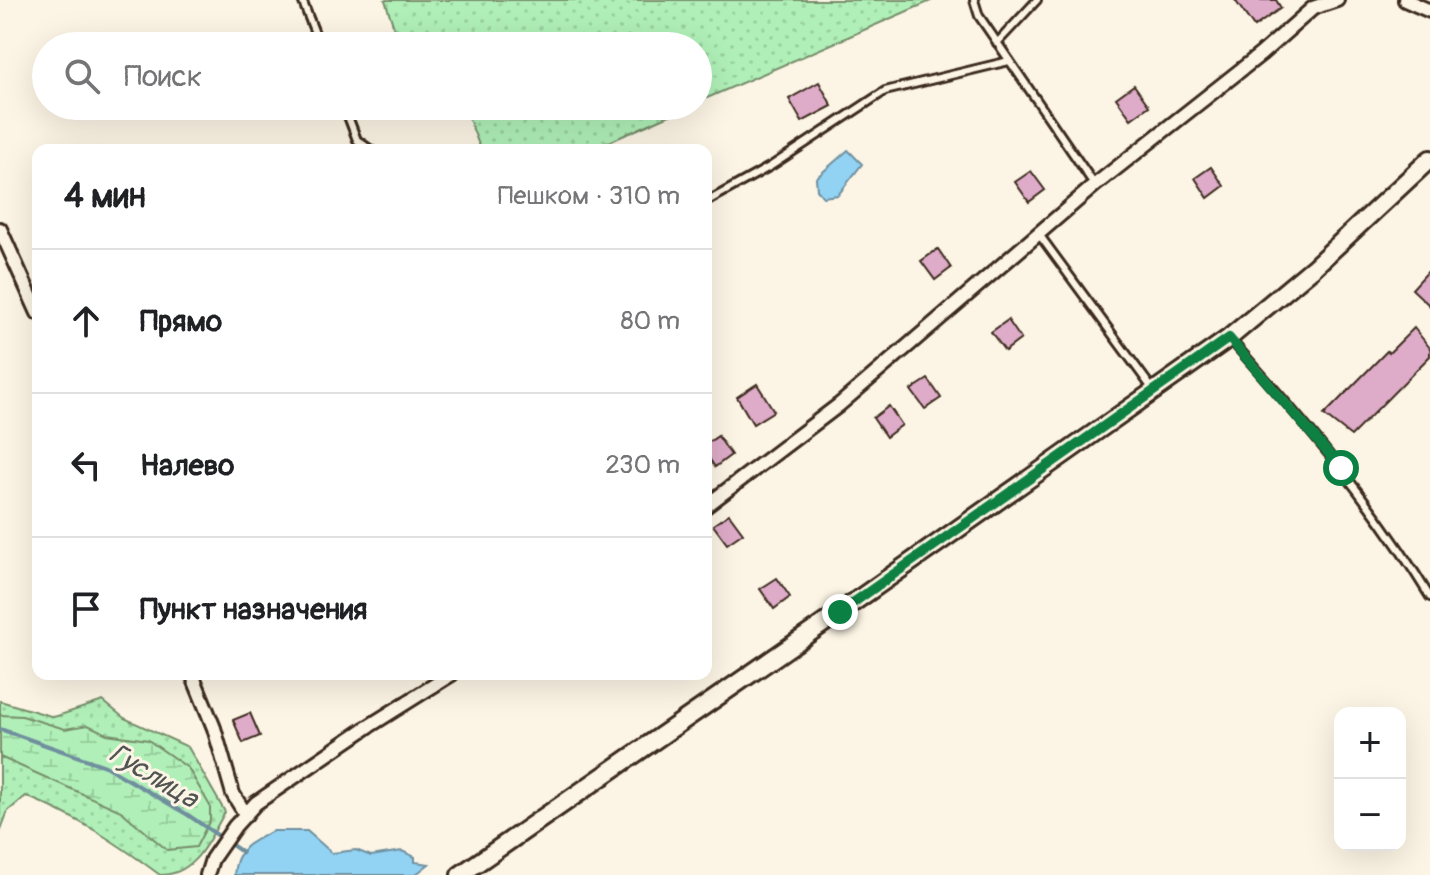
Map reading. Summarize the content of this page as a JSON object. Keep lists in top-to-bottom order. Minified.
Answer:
{"water":["Гуслица"],"page":{"search":"Поиск","heading":["4 мин","Пешком · 310 m"],"list":[["Прямо","80 m"],["Налево","230 m"],"Пункт назначения"],"map_buttons":["+","−"]}}
